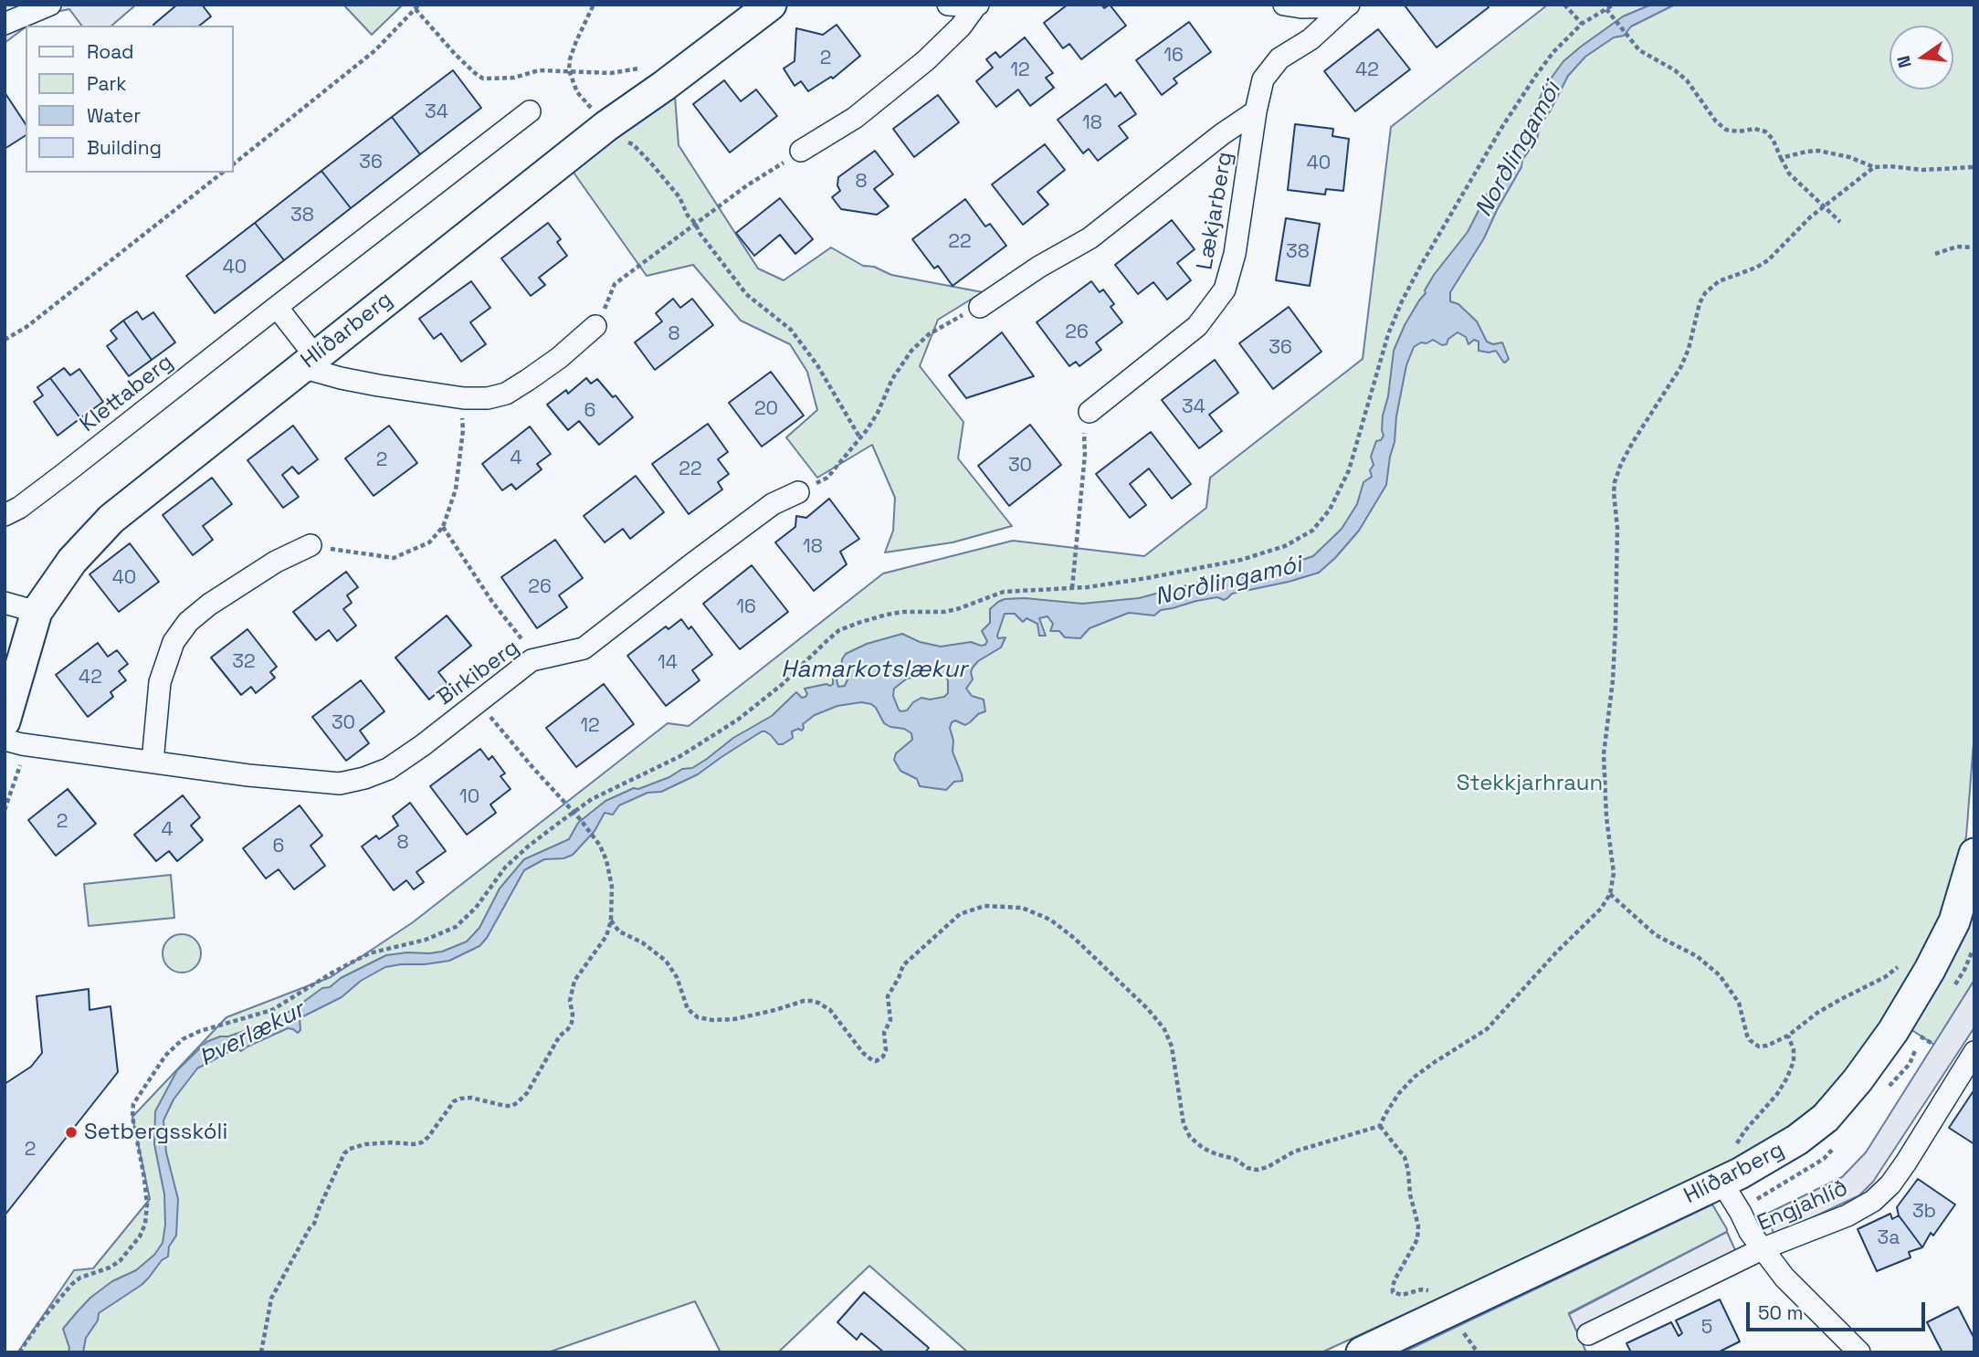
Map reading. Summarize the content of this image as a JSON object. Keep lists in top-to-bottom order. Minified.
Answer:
{"streets":{"street":["Lækjarberg","Hlíðarberg","Klettaberg","Birkiberg","Engjahlíð"]},"crossings":[["Hlíðarberg","Birkiberg"]],"water":["Norðlingamói","Hamarkotslækur","Þverlækur"],"parks":["Stekkjarhraun"],"places":["Setbergsskóli"],"house_numbers":["16","2","12","42","34","18","36","40","8","38","22","38","40","26","8","36","34","20","6","4","2","30","22","18","40","26","16","32","14","42","30","12","10","2","4","8","6","2","3b","3a","5"],"legend":["Road","Park","Water","Building"],"scale_bar":"50 m","north":"left"}
